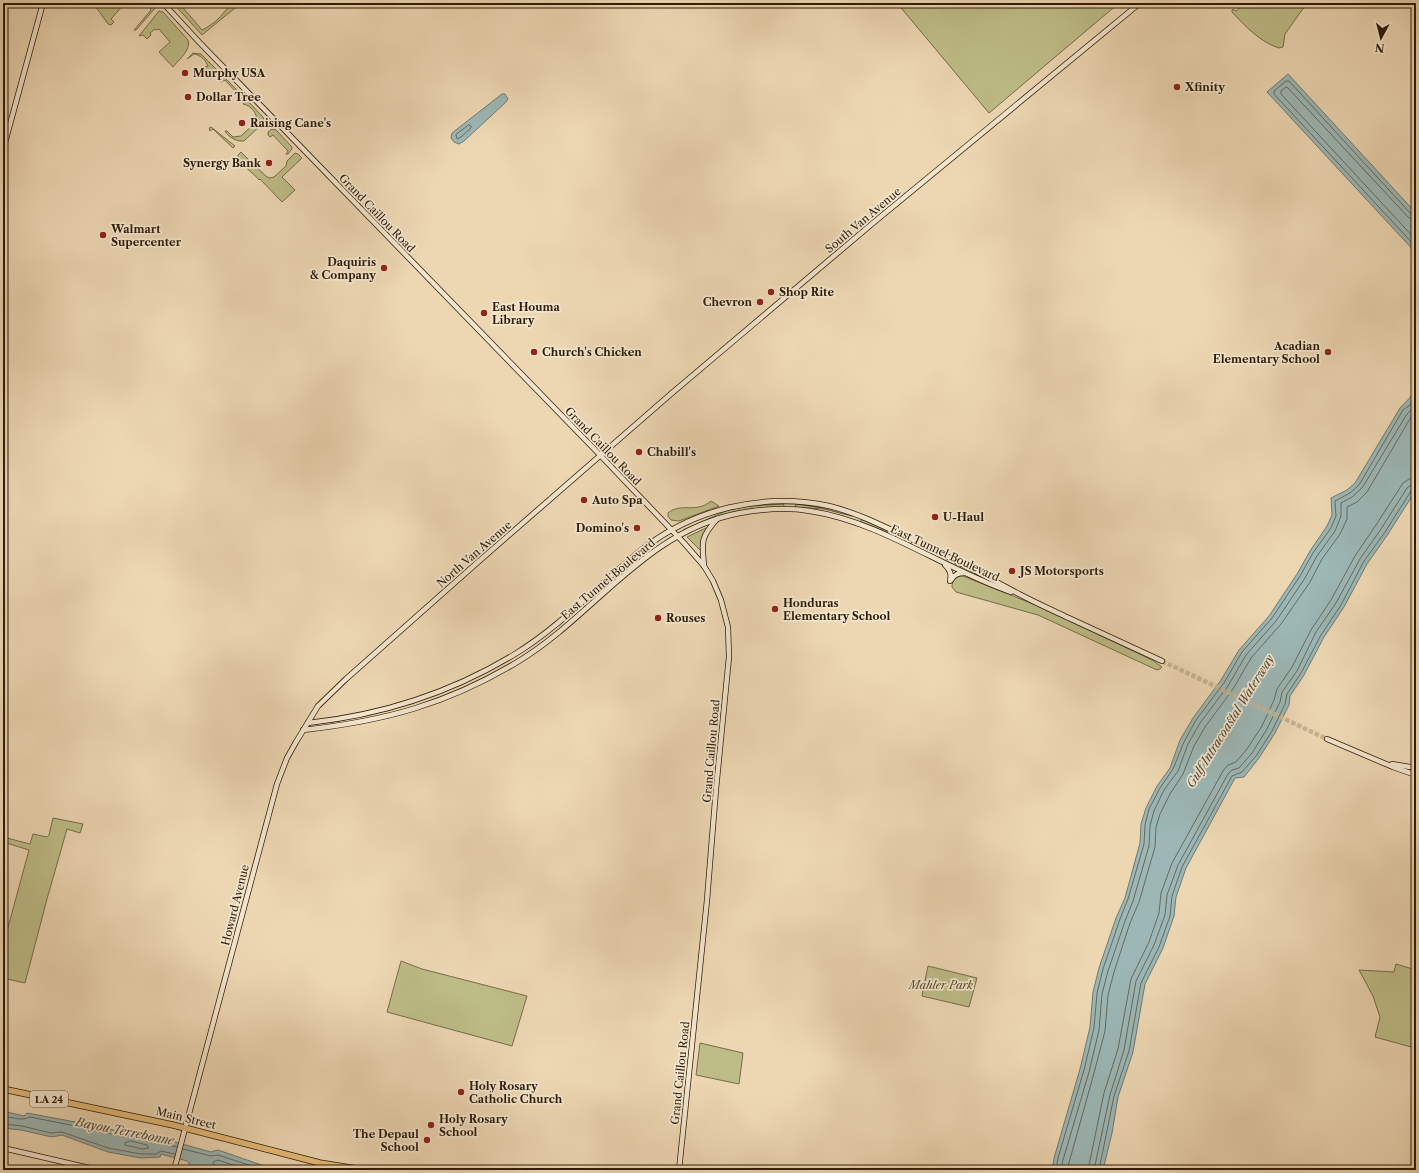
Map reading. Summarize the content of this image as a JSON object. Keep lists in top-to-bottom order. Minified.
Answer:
{"streets":{"main road":["Grand Caillou Road","South Van Avenue","East Tunnel Boulevard","North Van Avenue","Howard Avenue","LA 24","Main Street"]},"crossings":[["Grand Caillou Road","South Van Avenue"],["Grand Caillou Road","East Tunnel Boulevard"],["Grand Caillou Road","North Van Avenue"],["South Van Avenue","North Van Avenue"],["East Tunnel Boulevard","Howard Avenue"],["North Van Avenue","Howard Avenue"],["Howard Avenue","Main Street"]],"water":["Gulf Intracoastal Waterway","Bayou Terrebonne"],"parks":["Mahler Park"],"places":["Murphy USA","Xfinity","Dollar Tree","Raising Cane's","Synergy Bank","Walmart Supercenter","Daquiris & Company","Shop Rite","Chevron","East Houma Library","Church's Chicken","Acadian Elementary School","Chabill's","Auto Spa","U-Haul","Domino's","JS Motorsports","Honduras Elementary School","Rouses","Holy Rosary Catholic Church","Holy Rosary School","The Depaul School"],"north":"bottom"}
